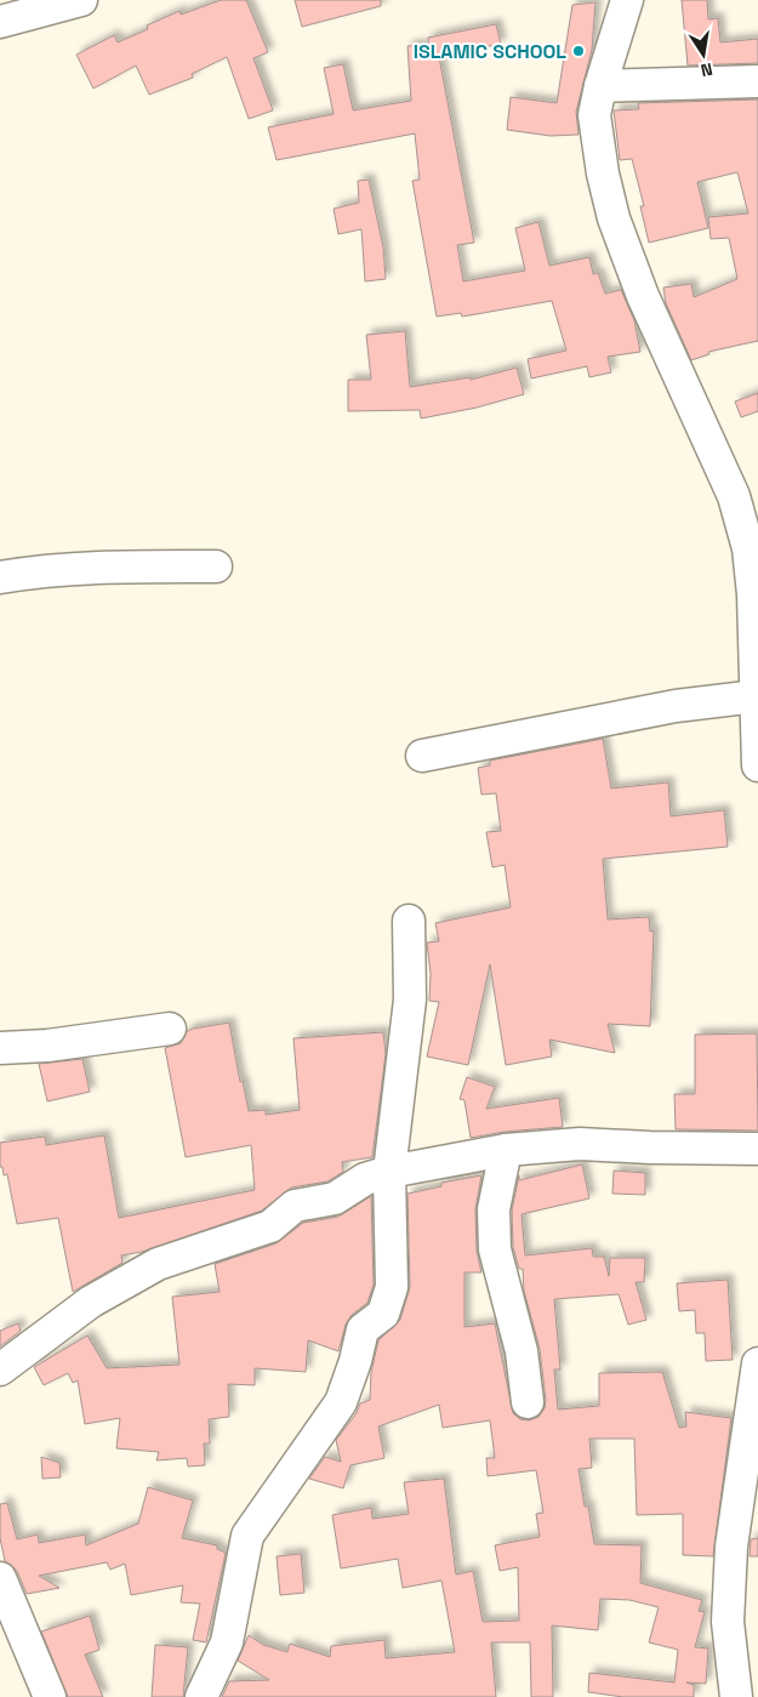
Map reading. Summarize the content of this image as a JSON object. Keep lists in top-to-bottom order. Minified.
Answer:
{"places":["ISLAMIC SCHOOL"],"north":"bottom"}
